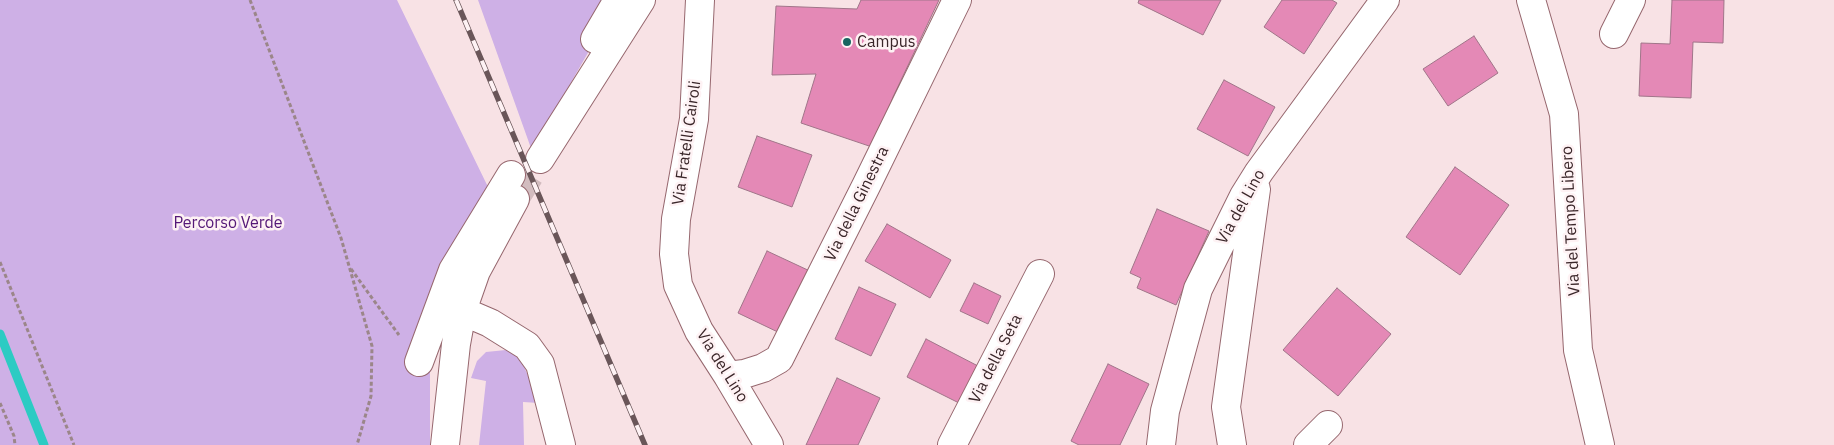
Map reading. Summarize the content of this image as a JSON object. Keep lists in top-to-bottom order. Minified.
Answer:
{"streets":{"street":["Via Fratelli Cairoli","Via della Ginestra","Via del Lino","Via del Tempo Libero","Via della Seta"]},"crossings":[["Via Fratelli Cairoli","Via del Lino"],["Via della Ginestra","Via del Lino"]],"parks":["Percorso Verde"],"places":["Campus"]}
